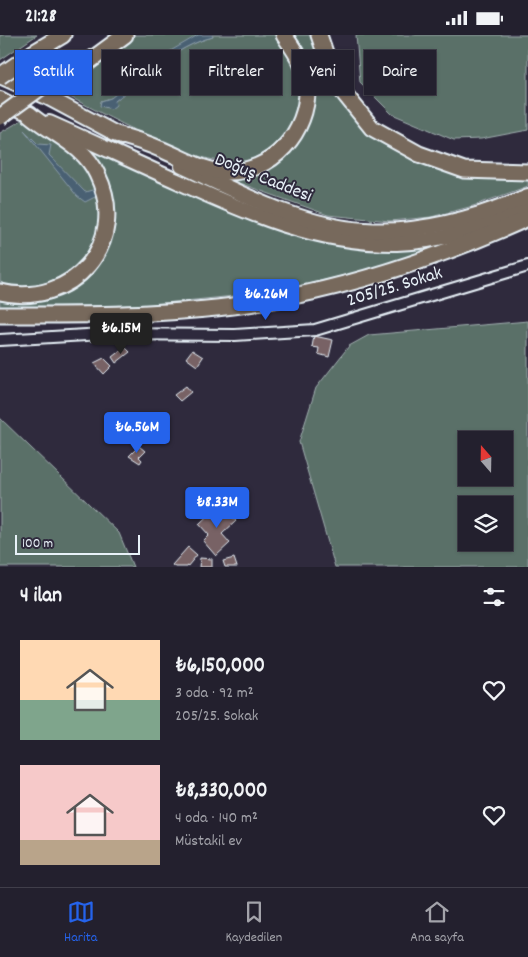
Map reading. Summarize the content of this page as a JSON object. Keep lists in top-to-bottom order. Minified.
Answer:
{"streets":{"main road":["Doğuş Caddesi"],"street":["205/25. Sokak"]},"scale_bar":"100 m","north":"top","page":{"status":"21:28","chip":["Satılık","Kiralık","Filtreler","Yeni","Daire"],"price":["₺6.26M","₺6.15M","₺6.56M","₺8.33M"],"scale":"100 m","heading":"4 ilan","list":[{"name":"₺6,150,000","note":"3 oda · 92 m² · 205/25. Sokak"},{"name":"₺8,330,000","note":"4 oda · 140 m² · Müstakil ev"}],"tabs":["Harita","Kaydedilen","Ana sayfa"]}}
